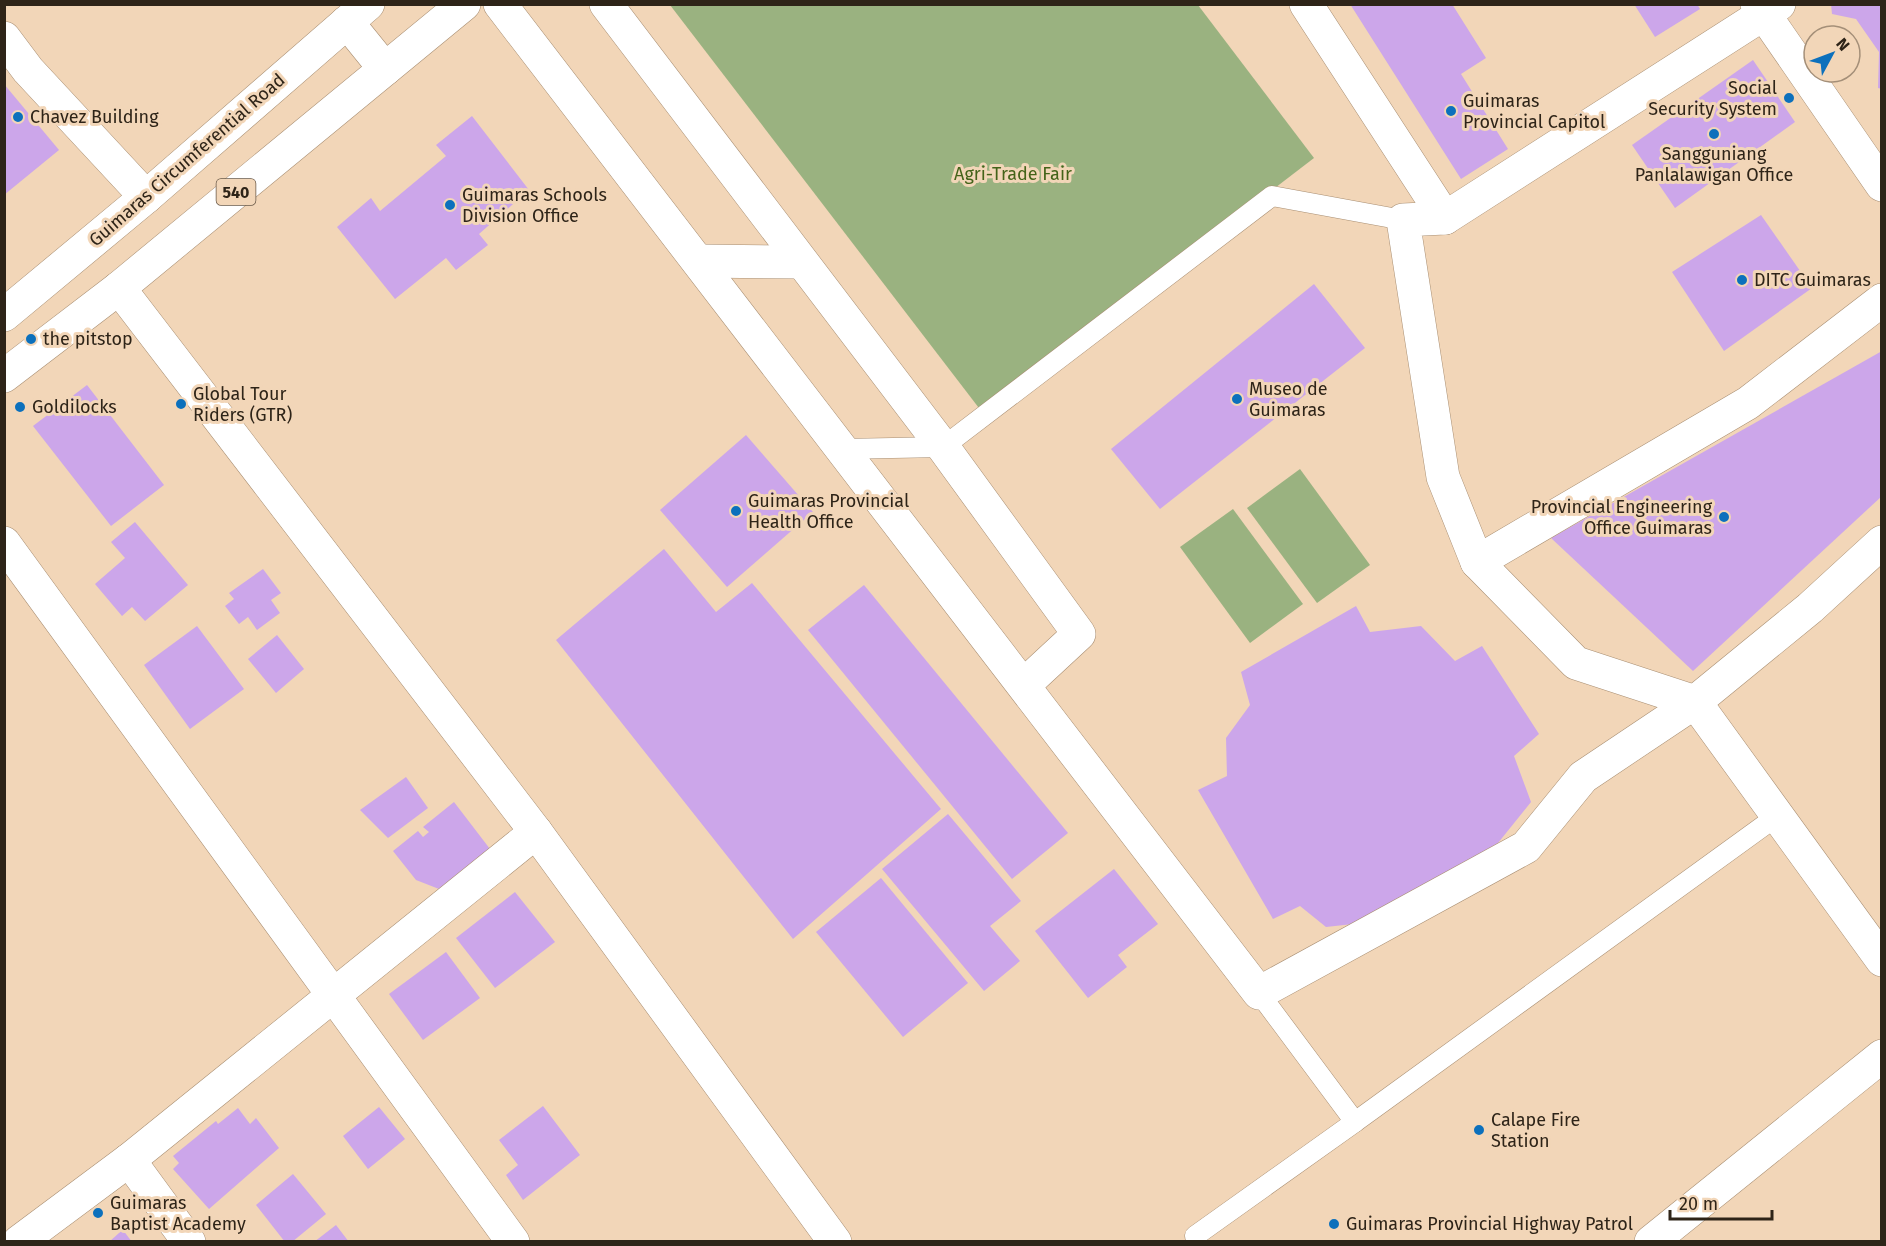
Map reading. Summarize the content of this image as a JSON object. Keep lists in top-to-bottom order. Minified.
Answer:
{"streets":{"street":["Guimaras Circumferential Road","540"]},"parks":["Agri-Trade Fair"],"places":["Social Security System","Guimaras Provincial Capitol","Chavez Building","Sangguniang Panlalawigan Office","Guimaras Schools Division Office","DITC Guimaras","the pitstop","Museo de Guimaras","Global Tour Riders (GTR)","Goldilocks","Guimaras Provincial Health Office","Provincial Engineering Office Guimaras","Calape Fire Station","Guimaras Baptist Academy","Guimaras Provincial Highway Patrol"],"scale_bar":"20 m","north":"top right"}
